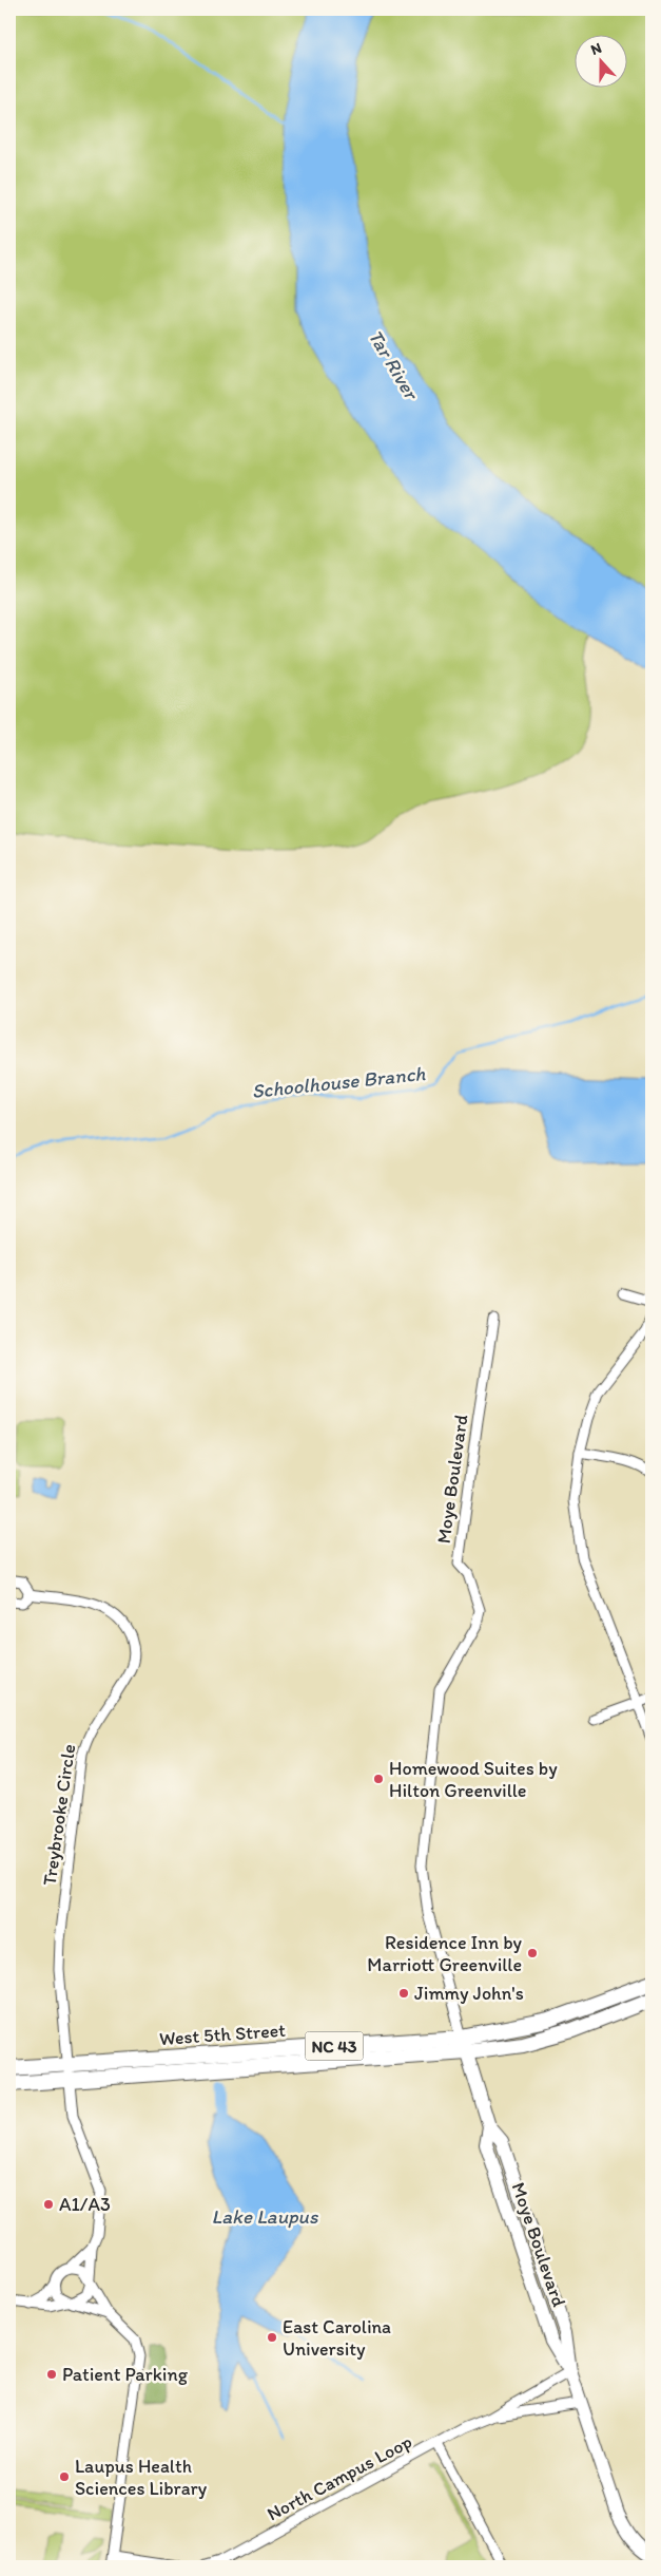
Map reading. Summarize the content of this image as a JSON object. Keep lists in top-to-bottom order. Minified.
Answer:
{"streets":{"main road":["West 5th Street","NC 43"],"street":["Moye Boulevard","Treybrooke Circle","North Campus Loop"]},"crossings":[["Moye Boulevard","West 5th Street"],["Moye Boulevard","North Campus Loop"],["Treybrooke Circle","West 5th Street"]],"water":["Tar River","Schoolhouse Branch","Lake Laupus"],"places":["Homewood Suites by Hilton Greenville","Residence Inn by Marriott Greenville","Jimmy John's","A1/A3","East Carolina University","Patient Parking","Laupus Health Sciences Library"],"north":"top"}
